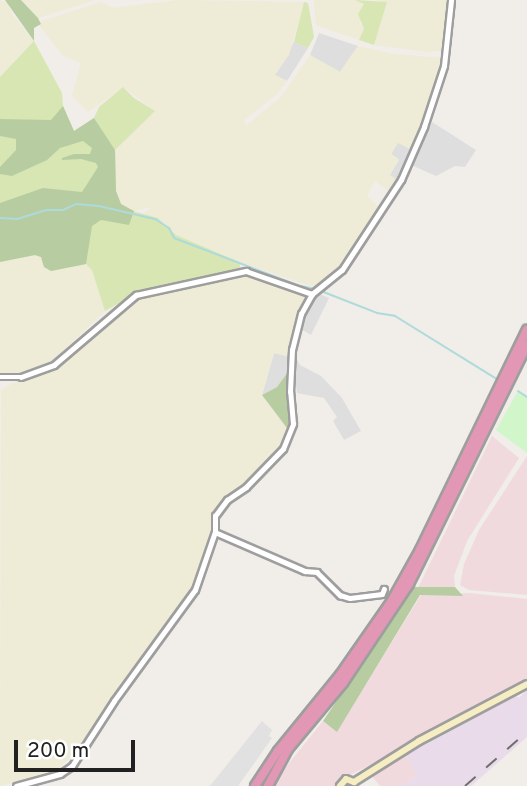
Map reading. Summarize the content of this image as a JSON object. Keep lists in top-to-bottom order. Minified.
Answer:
{"scale_bar":"200 m"}
